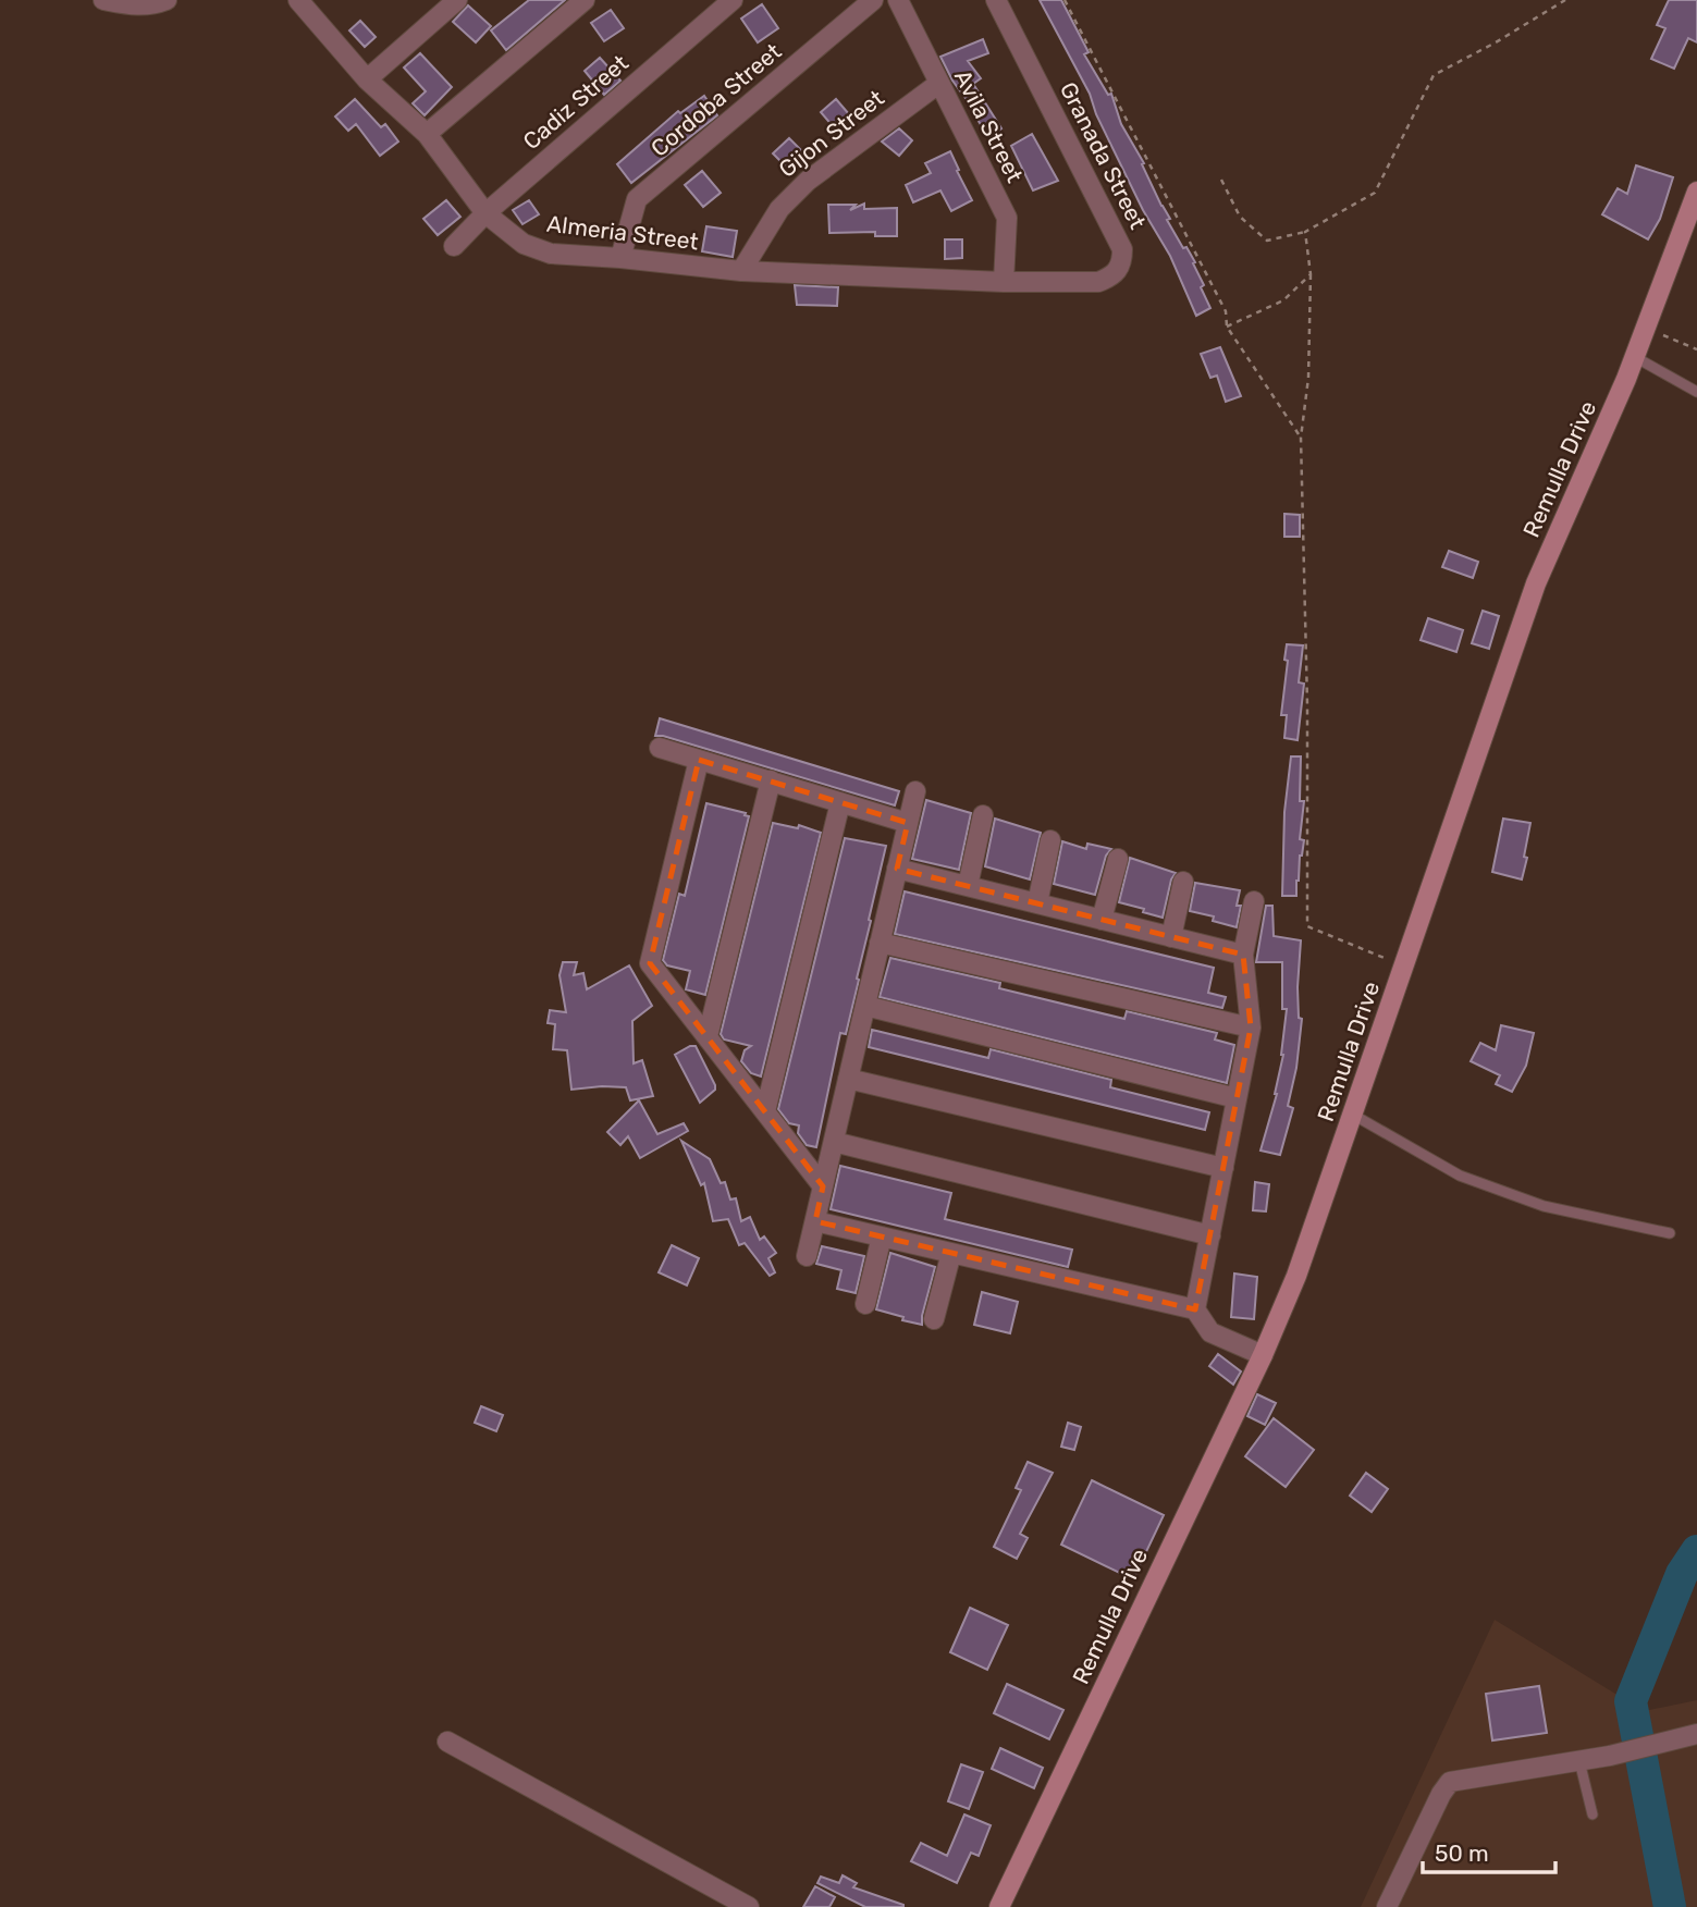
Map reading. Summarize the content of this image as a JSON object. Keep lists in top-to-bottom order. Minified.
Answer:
{"streets":{"main road":["Remulla Drive"],"street":["Cordoba Street","Cadiz Street","Avila Street","Gijon Street","Granada Street","Almeria Street"]},"crossings":[["Cordoba Street","Almeria Street"],["Cadiz Street","Almeria Street"],["Avila Street","Gijon Street"],["Avila Street","Granada Street"],["Avila Street","Almeria Street"],["Gijon Street","Almeria Street"],["Granada Street","Almeria Street"]],"scale_bar":"50 m"}
